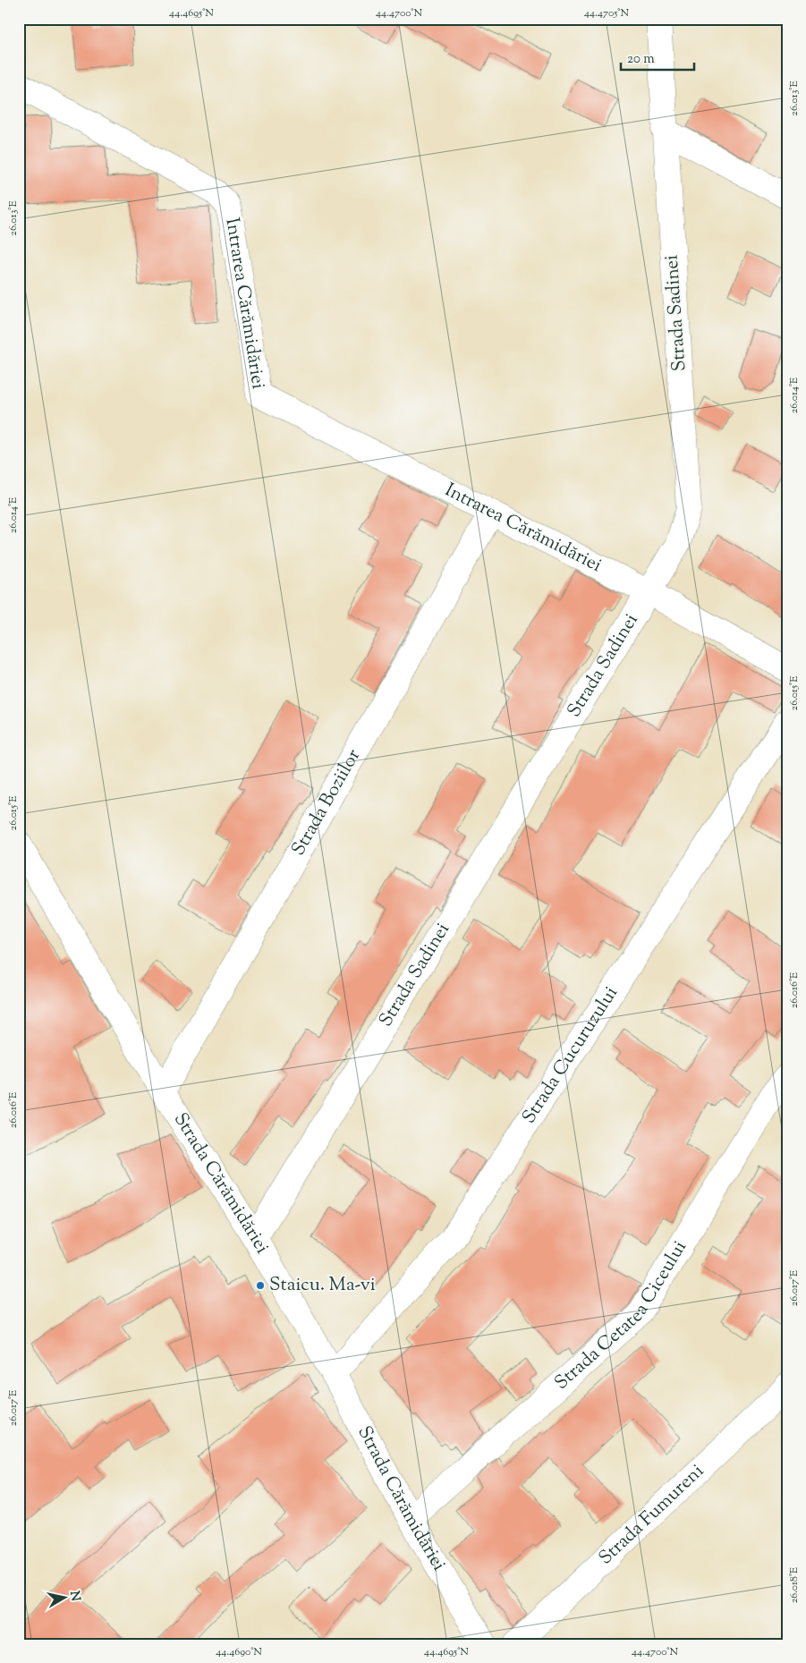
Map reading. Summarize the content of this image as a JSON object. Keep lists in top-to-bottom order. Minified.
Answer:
{"streets":{"street":["Intrarea Cărămidăriei","Strada Sadinei","Strada Boziilor","Strada Cucuruzului","Strada Cărămidăriei","Strada Cetatea Ciceului","Strada Fumureni"]},"crossings":[["Intrarea Cărămidăriei","Strada Sadinei"],["Intrarea Cărămidăriei","Strada Boziilor"],["Strada Sadinei","Strada Cărămidăriei"],["Strada Boziilor","Strada Cărămidăriei"],["Strada Cucuruzului","Strada Cărămidăriei"],["Strada Cărămidăriei","Strada Cetatea Ciceului"]],"places":["Staicu. Ma-vi"],"scale_bar":"20 m","north":"right","coordinates":["44.4695°N","44.4700°N","44.4705°N","26.013°E","26.014°E","26.015°E","26.016°E","26.017°E","26.018°E","44.4690°N"]}
